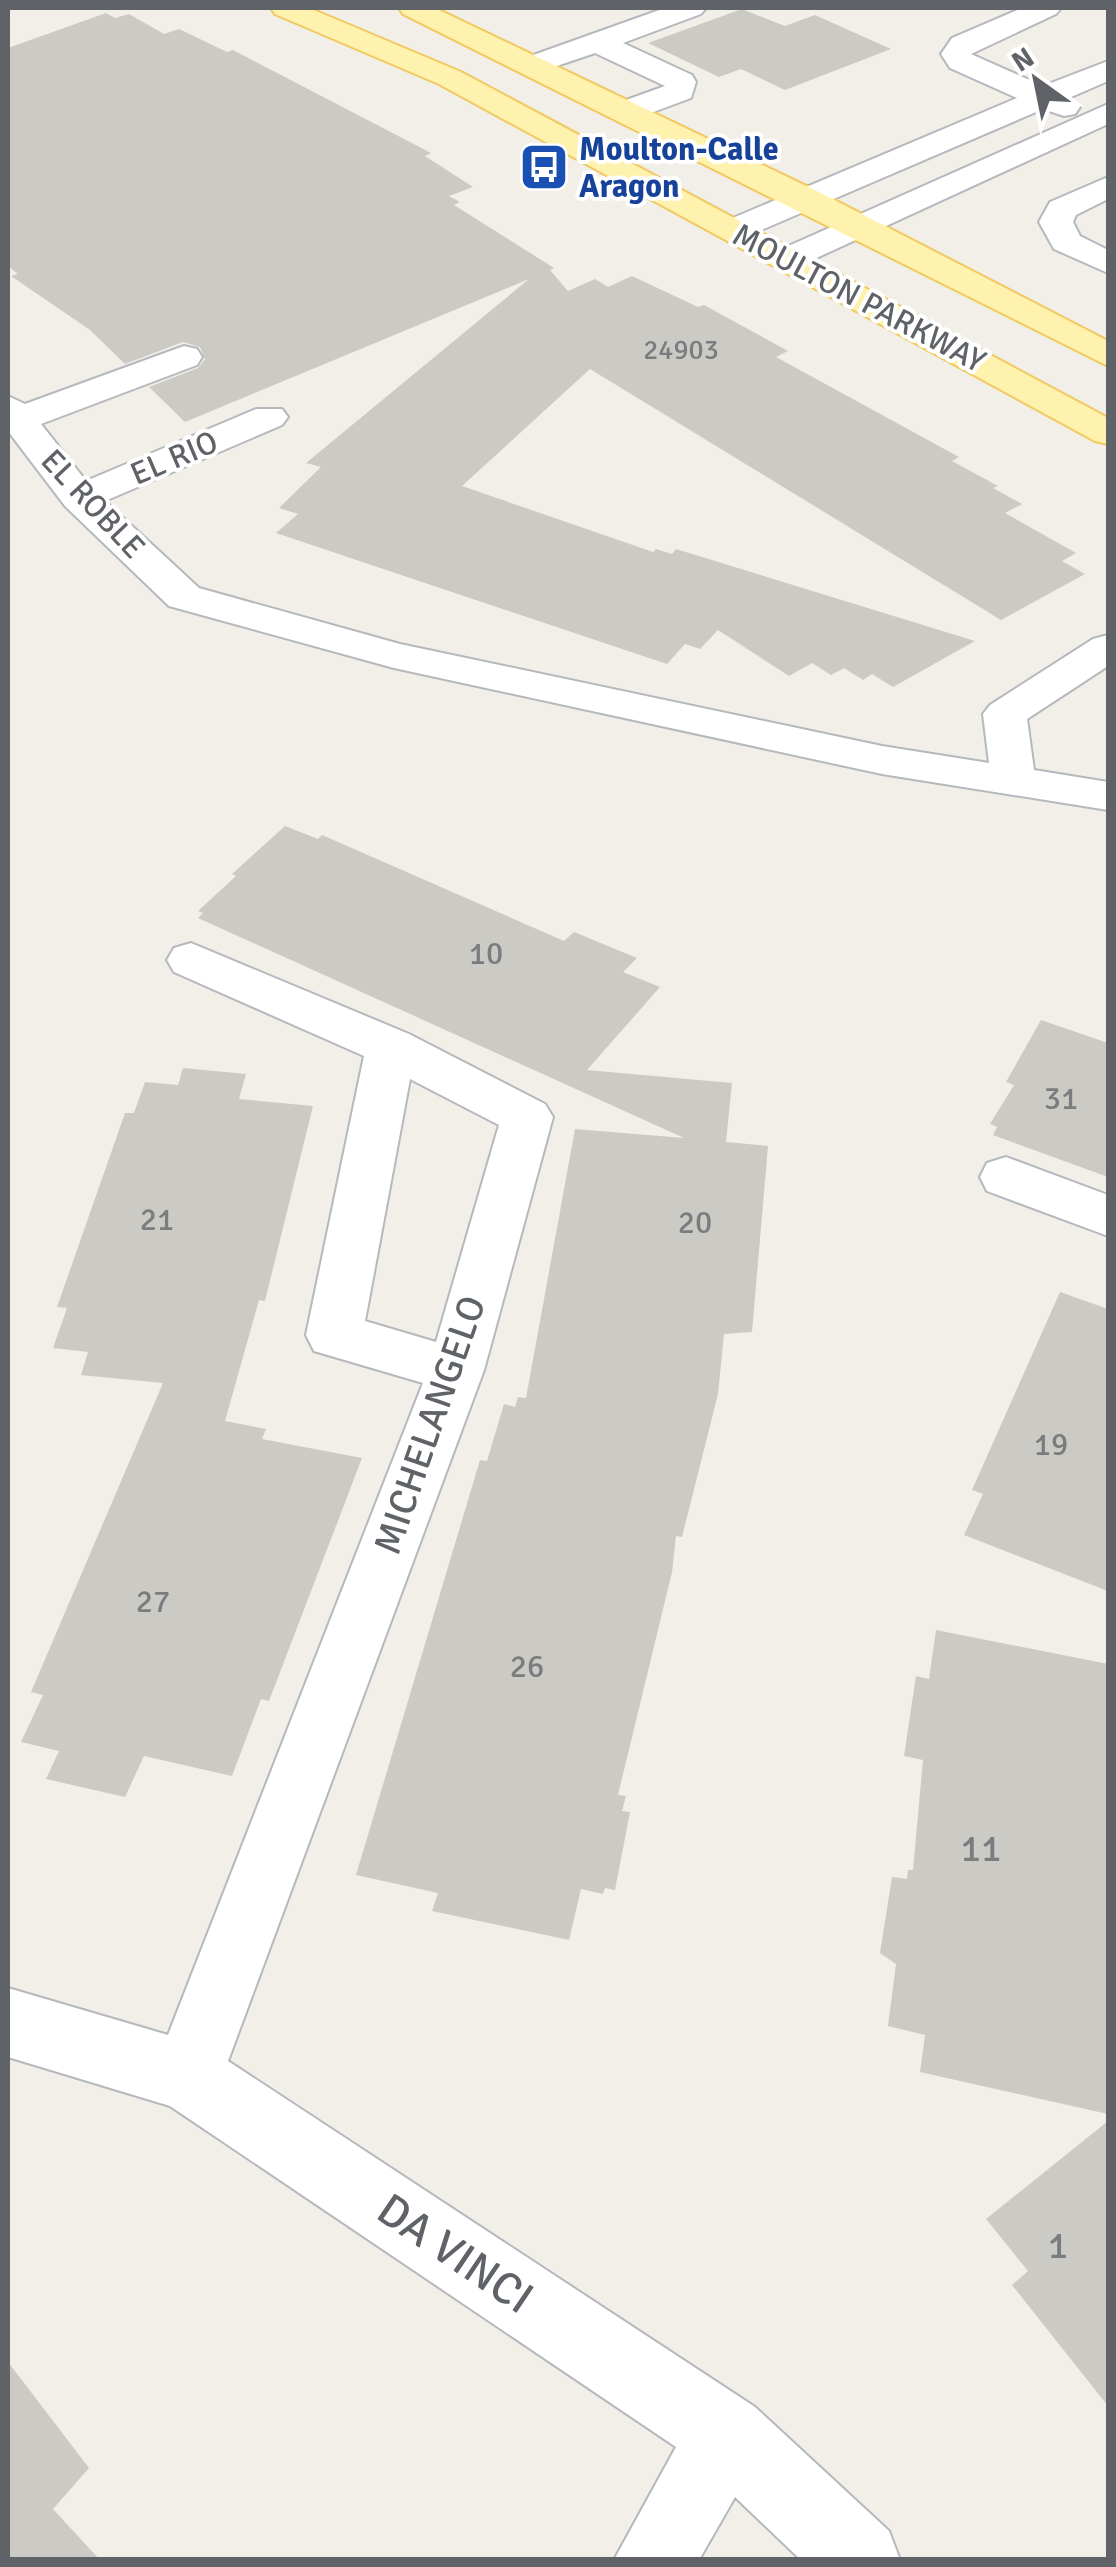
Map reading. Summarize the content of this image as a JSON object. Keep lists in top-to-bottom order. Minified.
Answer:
{"streets":{"main road":["MOULTON PARKWAY"],"street":["EL RIO","EL ROBLE","MICHELANGELO","DA VINCI"]},"crossings":[["EL RIO","EL ROBLE"],["MICHELANGELO","DA VINCI"]],"places":{"bus stop":["Moulton-Calle Aragon"]},"house_numbers":["24903","10","31","21","20","19","27","26","11","1"],"north":"top left"}
